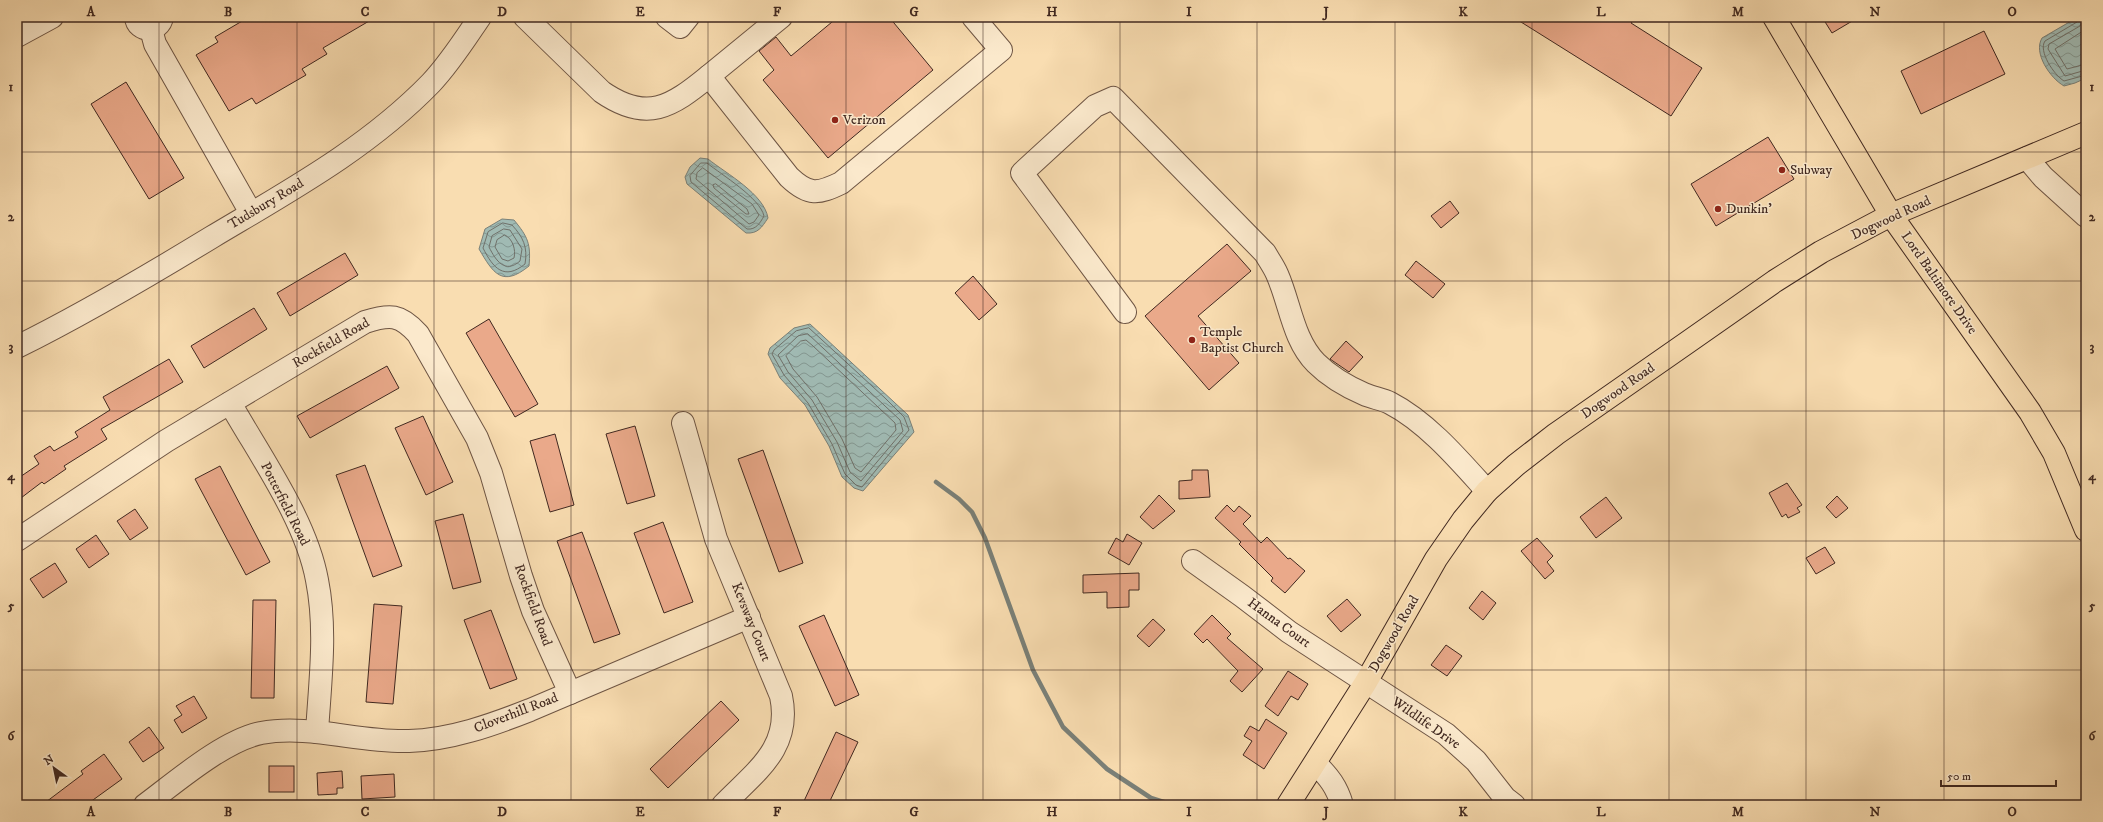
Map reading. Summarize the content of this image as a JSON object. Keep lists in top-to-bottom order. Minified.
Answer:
{"streets":{"main road":["Dogwood Road","Lord Baltimore Drive"],"street":["Tudsbury Road","Rockfield Road","Potterfield Road","Kevsway Court","Hanna Court","Cloverhill Road","Wildlife Drive"]},"crossings":[["Dogwood Road","Lord Baltimore Drive"],["Dogwood Road","Hanna Court"],["Dogwood Road","Wildlife Drive"],["Rockfield Road","Potterfield Road"],["Rockfield Road","Cloverhill Road"],["Potterfield Road","Cloverhill Road"],["Kevsway Court","Cloverhill Road"],["Hanna Court","Wildlife Drive"]],"places":["Verizon","Subway","Dunkin'","Temple Baptist Church"],"scale_bar":"50 m","north":"top left","grid":{"columns":["A","B","C","D","E","F","G","H","I","J","K","L","M","N","O"],"rows":["1","2","3","4","5","6"]}}
